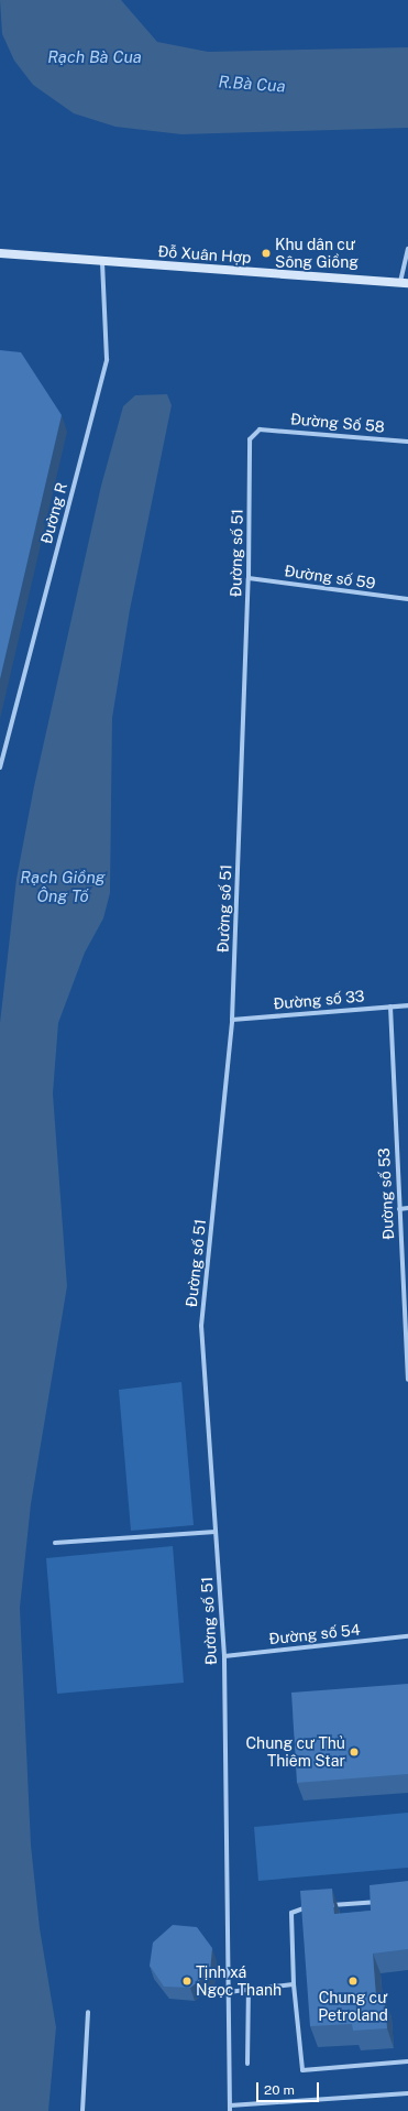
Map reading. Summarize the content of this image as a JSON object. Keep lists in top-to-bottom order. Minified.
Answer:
{"streets":{"main road":["Đỗ Xuân Hợp"],"street":["Đường Số 58","Đường R","Đường số 51","Đường số 59","Đường số 33","Đường số 53","Đường số 54"]},"crossings":[["Đỗ Xuân Hợp","Đường R"],["Đường Số 58","Đường số 51"],["Đường số 51","Đường số 59"],["Đường số 51","Đường số 33"],["Đường số 51","Đường số 54"],["Đường số 33","Đường số 53"]],"water":["Rạch Bà Cua","R.Bà Cua","Rạch Giồng Ông Tố"],"places":["Khu dân cư Sông Giồng","Chung cư Thủ Thiêm Star","Tịnh xá Ngọc Thanh","Chung cư Petroland"],"scale_bar":"20 m"}
